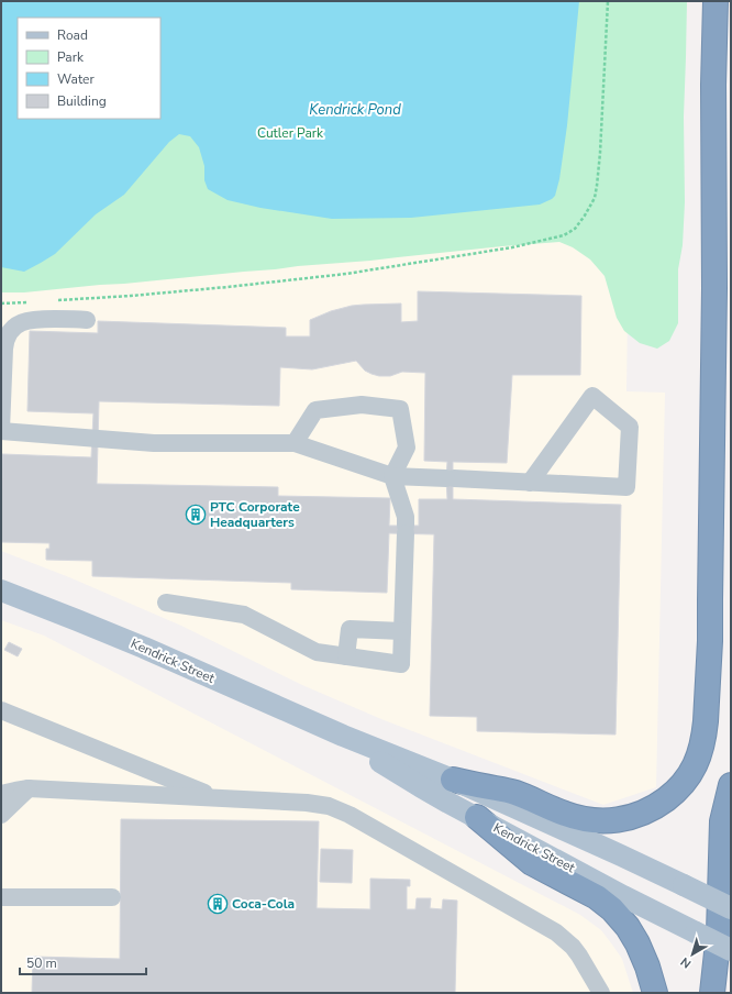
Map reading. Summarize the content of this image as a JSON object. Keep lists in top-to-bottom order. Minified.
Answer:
{"streets":{"main road":["Kendrick Street"]},"water":["Kendrick Pond"],"parks":["Cutler Park"],"places":{"building":["PTC Corporate Headquarters","Coca-Cola"]},"legend":["Road","Park","Water","Building"],"scale_bar":"50 m","north":"bottom left"}
